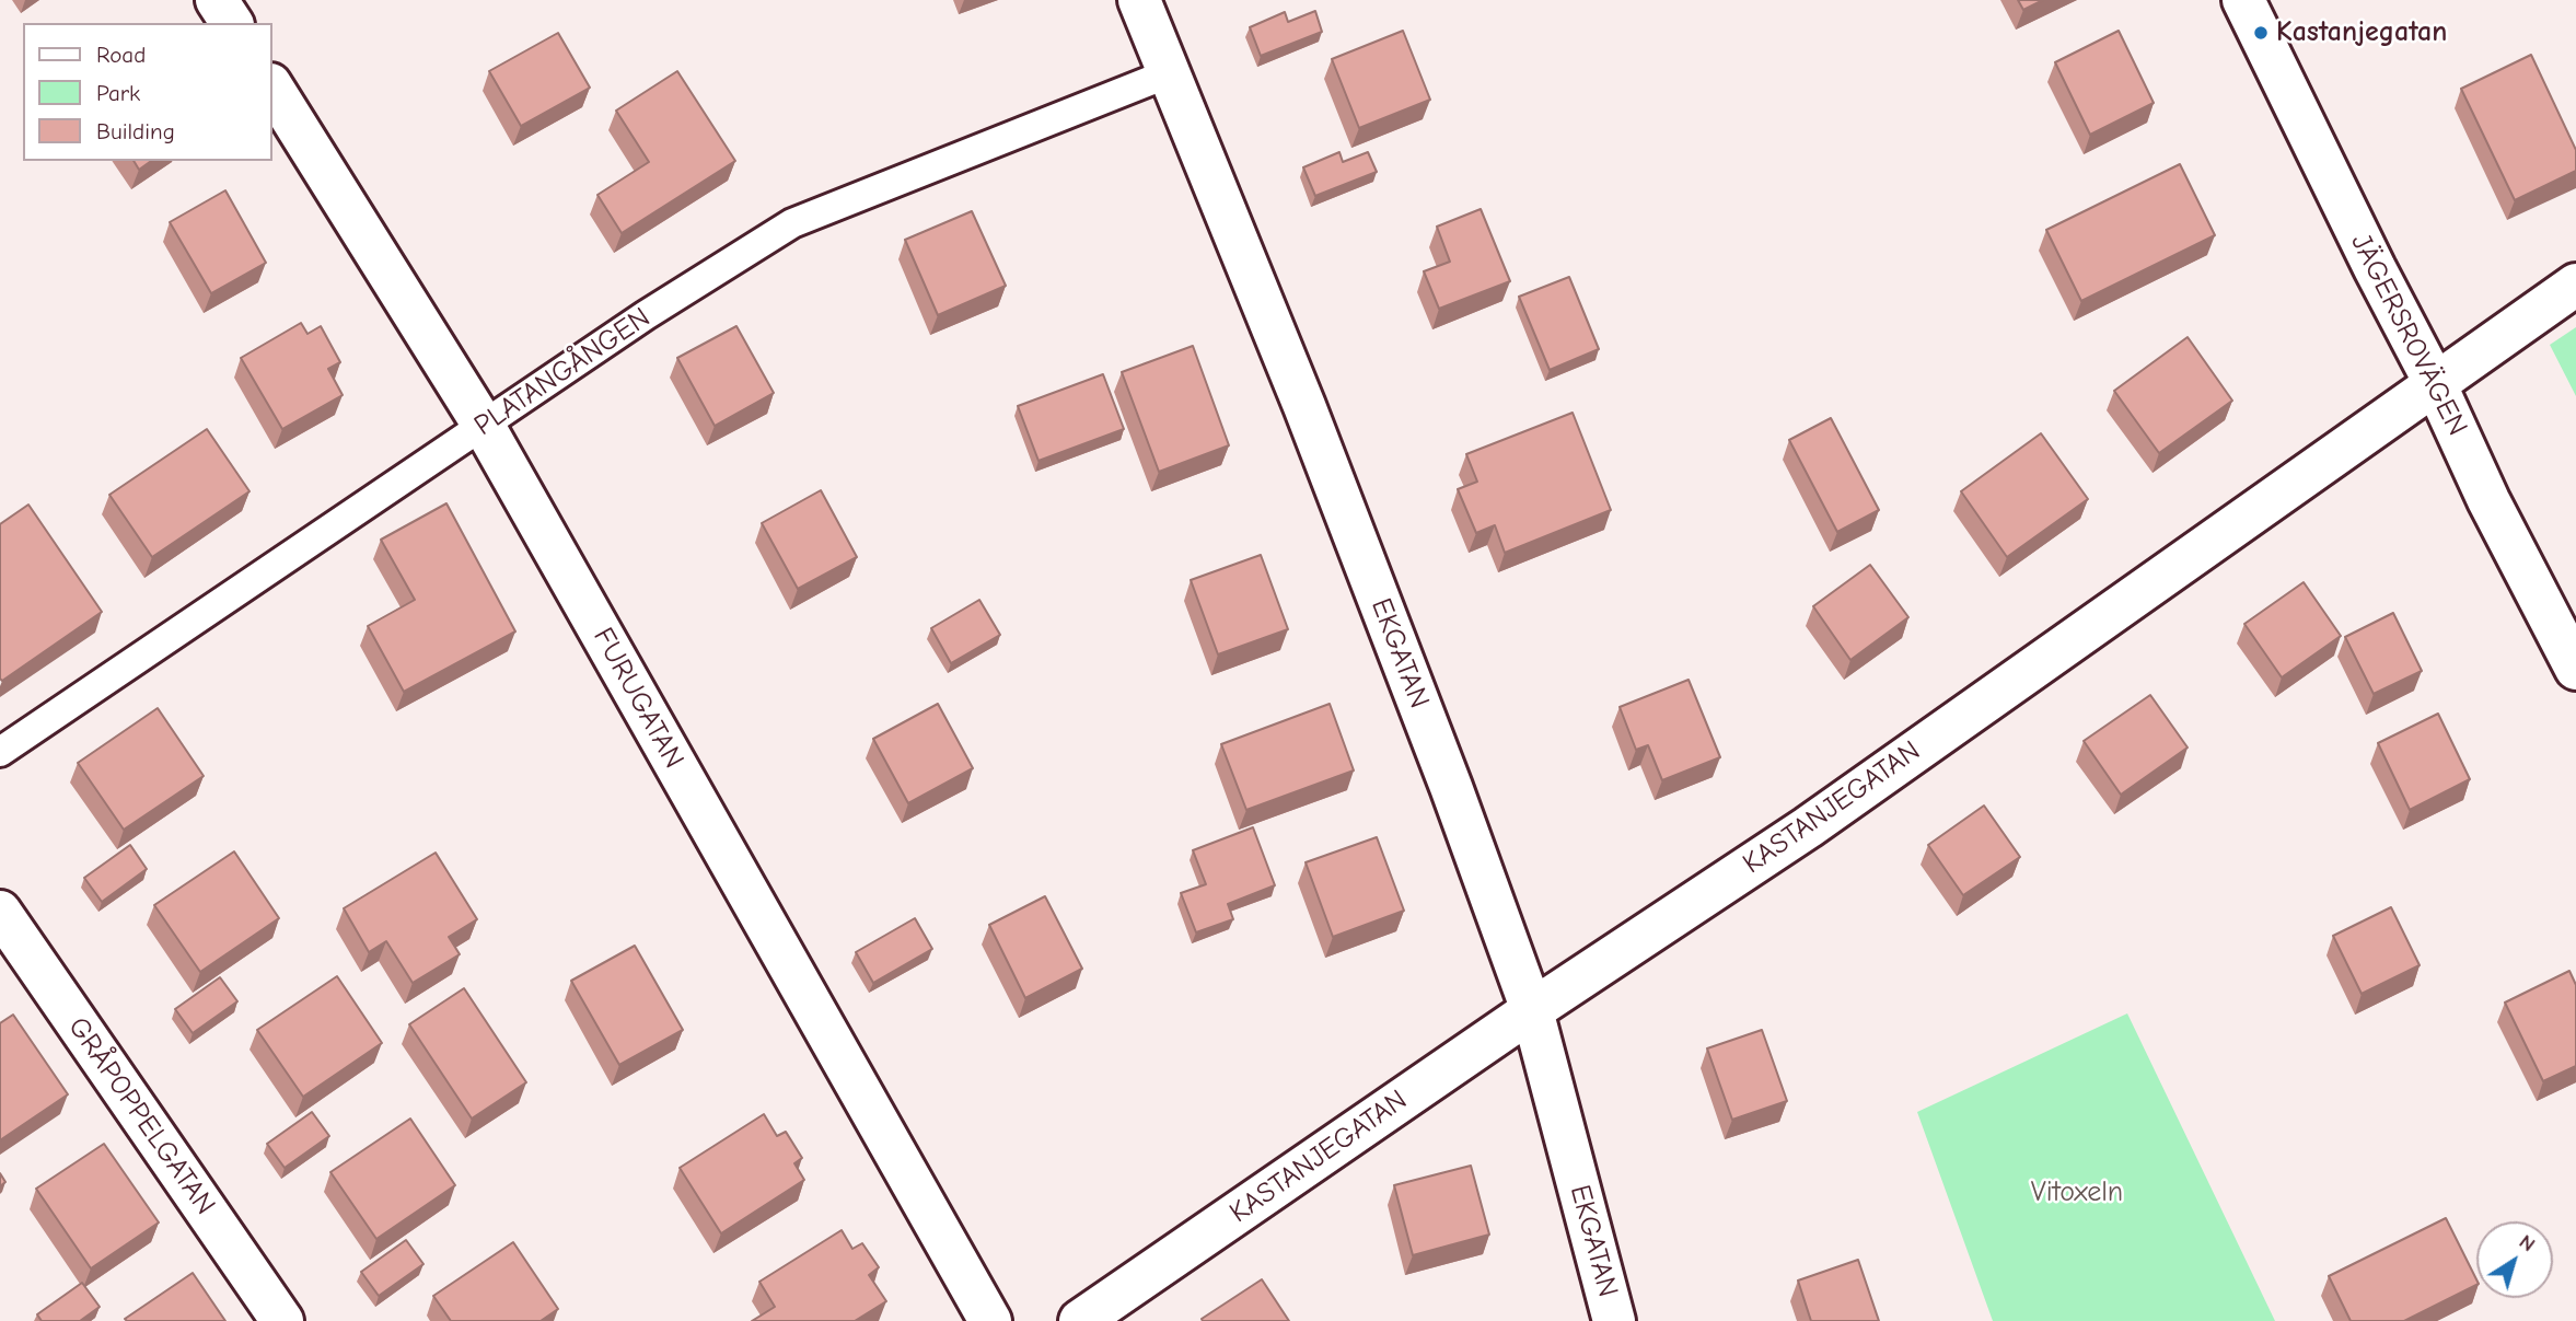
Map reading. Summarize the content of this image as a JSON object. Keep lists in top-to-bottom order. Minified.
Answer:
{"streets":{"street":["JÄGERSROVÄGEN","EKGATAN","FURUGATAN","KASTANJEGATAN","GRÅPOPPELGATAN"],"lane":["PLATANGÅNGEN"]},"crossings":[["JÄGERSROVÄGEN","KASTANJEGATAN"],["PLATANGÅNGEN","EKGATAN"],["PLATANGÅNGEN","FURUGATAN"],["EKGATAN","KASTANJEGATAN"]],"parks":["Vitoxeln"],"places":["Kastanjegatan"],"legend":["Road","Park","Building"],"north":"top right"}
